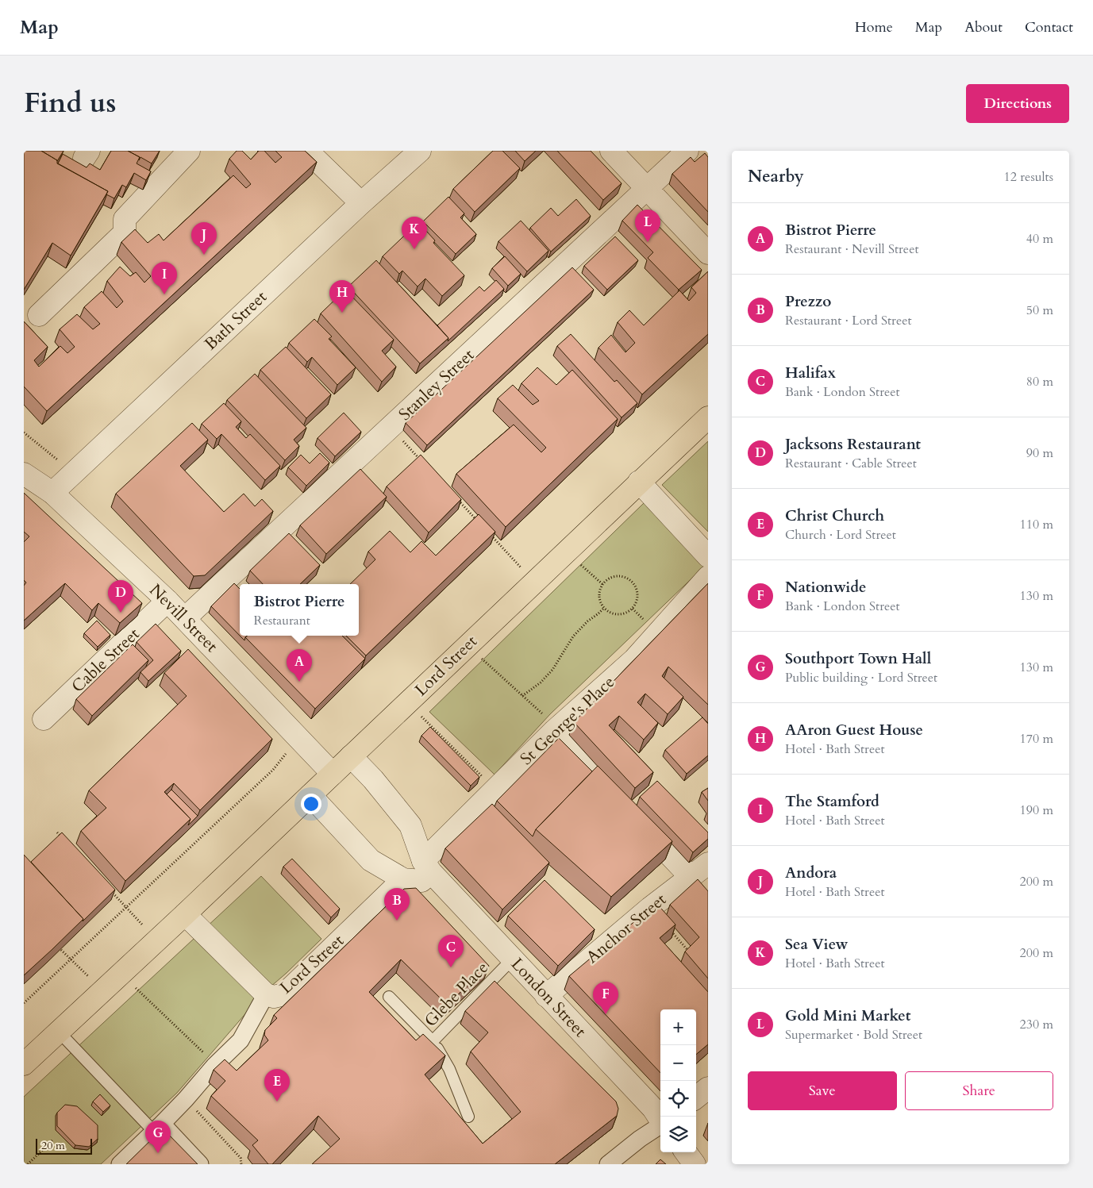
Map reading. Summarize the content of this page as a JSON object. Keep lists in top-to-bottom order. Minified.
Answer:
{"streets":{"highway":["Lord Street"],"street":["Bath Street","Stanley Street","Nevill Street","Cable Street","St George's Place","Anchor Street","London Street"],"lane":["Glebe Place"]},"crossings":[["Bath Street","Nevill Street"],["Stanley Street","Nevill Street"],["Nevill Street","Cable Street"],["Nevill Street","Lord Street"],["Lord Street","St George's Place"],["Lord Street","London Street"],["St George's Place","London Street"],["Anchor Street","London Street"],["Glebe Place","London Street"]],"scale_bar":"20 m","page":{"header":"Map","nav":["Home","Map","About","Contact"],"title":"Find us","buttons":["Directions",["Save","Share"]],"heading":["Nearby","12 results"],"list":[{"mark":"A","name":"Bistrot Pierre","note":"Restaurant · Nevill Street","value":"40 m"},{"mark":"B","name":"Prezzo","note":"Restaurant · Lord Street","value":"50 m"},{"mark":"C","name":"Halifax","note":"Bank · London Street","value":"80 m"},{"mark":"D","name":"Jacksons Restaurant","note":"Restaurant · Cable Street","value":"90 m"},{"mark":"E","name":"Christ Church","note":"Church · Lord Street","value":"110 m"},{"mark":"F","name":"Nationwide","note":"Bank · London Street","value":"130 m"},{"mark":"G","name":"Southport Town Hall","note":"Public building · Lord Street","value":"130 m"},{"mark":"H","name":"AAron Guest House","note":"Hotel · Bath Street","value":"170 m"},{"mark":"I","name":"The Stamford","note":"Hotel · Bath Street","value":"190 m"},{"mark":"J","name":"Andora","note":"Hotel · Bath Street","value":"200 m"},{"mark":"K","name":"Sea View","note":"Hotel · Bath Street","value":"200 m"},{"mark":"L","name":"Gold Mini Market","note":"Supermarket · Bold Street","value":"230 m"}],"pins":["L","K","J","I","H","D","A","B","C","F","E","G"],"popup":["Bistrot Pierre","Restaurant"],"map_buttons":["+","−"],"scale":"20 m"}}
